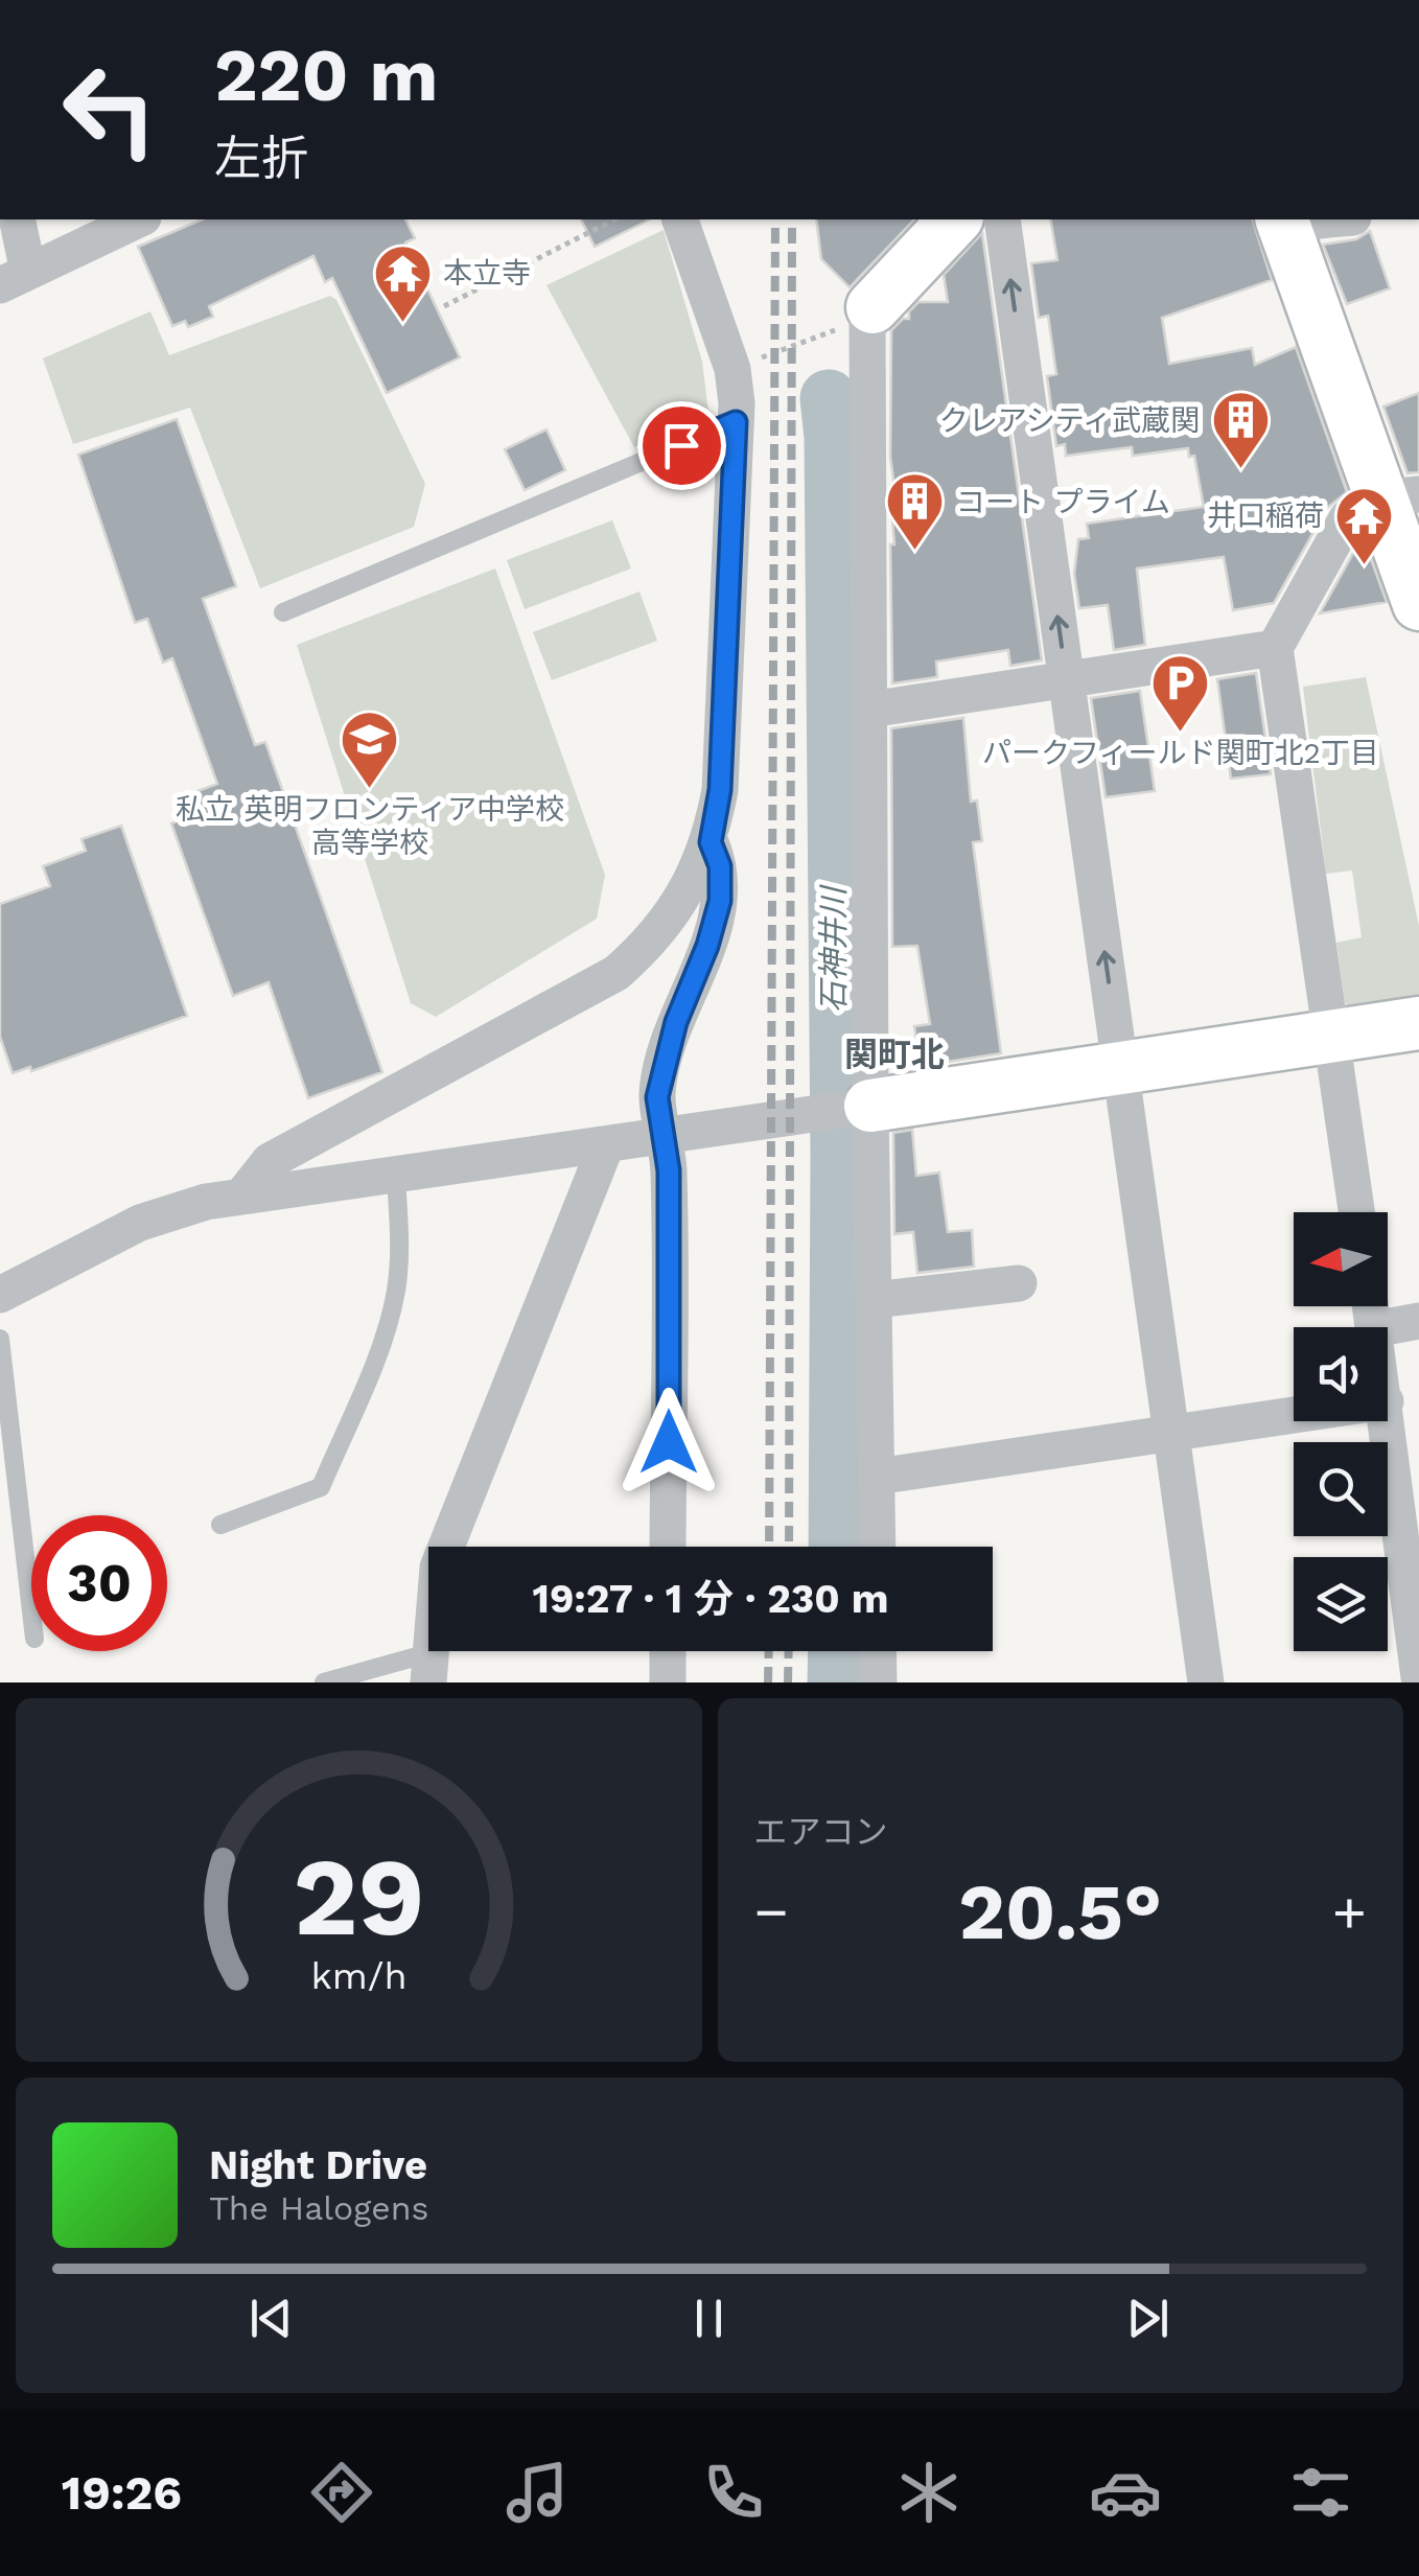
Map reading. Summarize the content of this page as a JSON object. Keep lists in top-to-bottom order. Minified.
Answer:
{"districts":["関町北"],"water":["石神井川"],"places":{"temple":["本立寺","井口稲荷"],"building":["クレアシティ武蔵関","コート プライム"],"parking":["パークフィールド関町北2丁目"],"school or university":["私立 英明フロンティア中学校 高等学校"]},"north":"left","page":{"turn":["220 m","左折"],"limit":"30","trip":"19:27 · 1 分 · 230 m","tile":"エアコン","heat":["−","20.5°","+"],"song":["Night Drive","The Halogens"],"tabs":"19:26","gauge":["29","km/h"]}}
